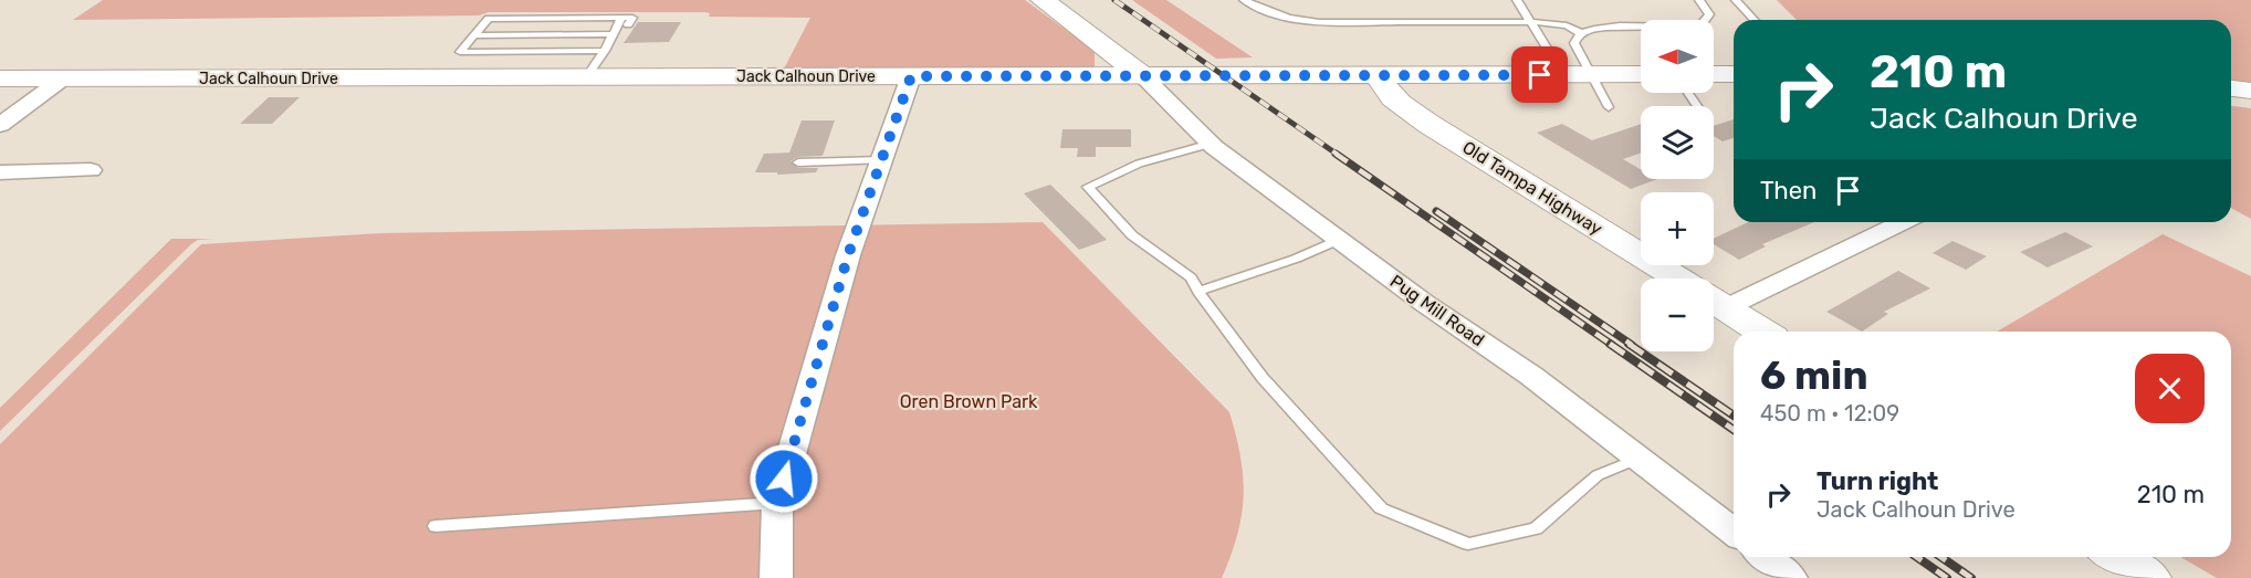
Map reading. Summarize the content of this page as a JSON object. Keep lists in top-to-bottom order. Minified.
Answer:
{"streets":{"street":["Jack Calhoun Drive","Old Tampa Highway","Pug Mill Road"]},"crossings":[["Jack Calhoun Drive","Old Tampa Highway"],["Jack Calhoun Drive","Pug Mill Road"]],"parks":["Oren Brown Park"],"north":"left","page":{"map_buttons":["+","−"],"turn":["210 m","Jack Calhoun Drive"],"then":"Then","heading":["6 min","450 m · 12:09"],"list":[{"name":"Turn right","note":"Jack Calhoun Drive","value":"210 m"}]}}
